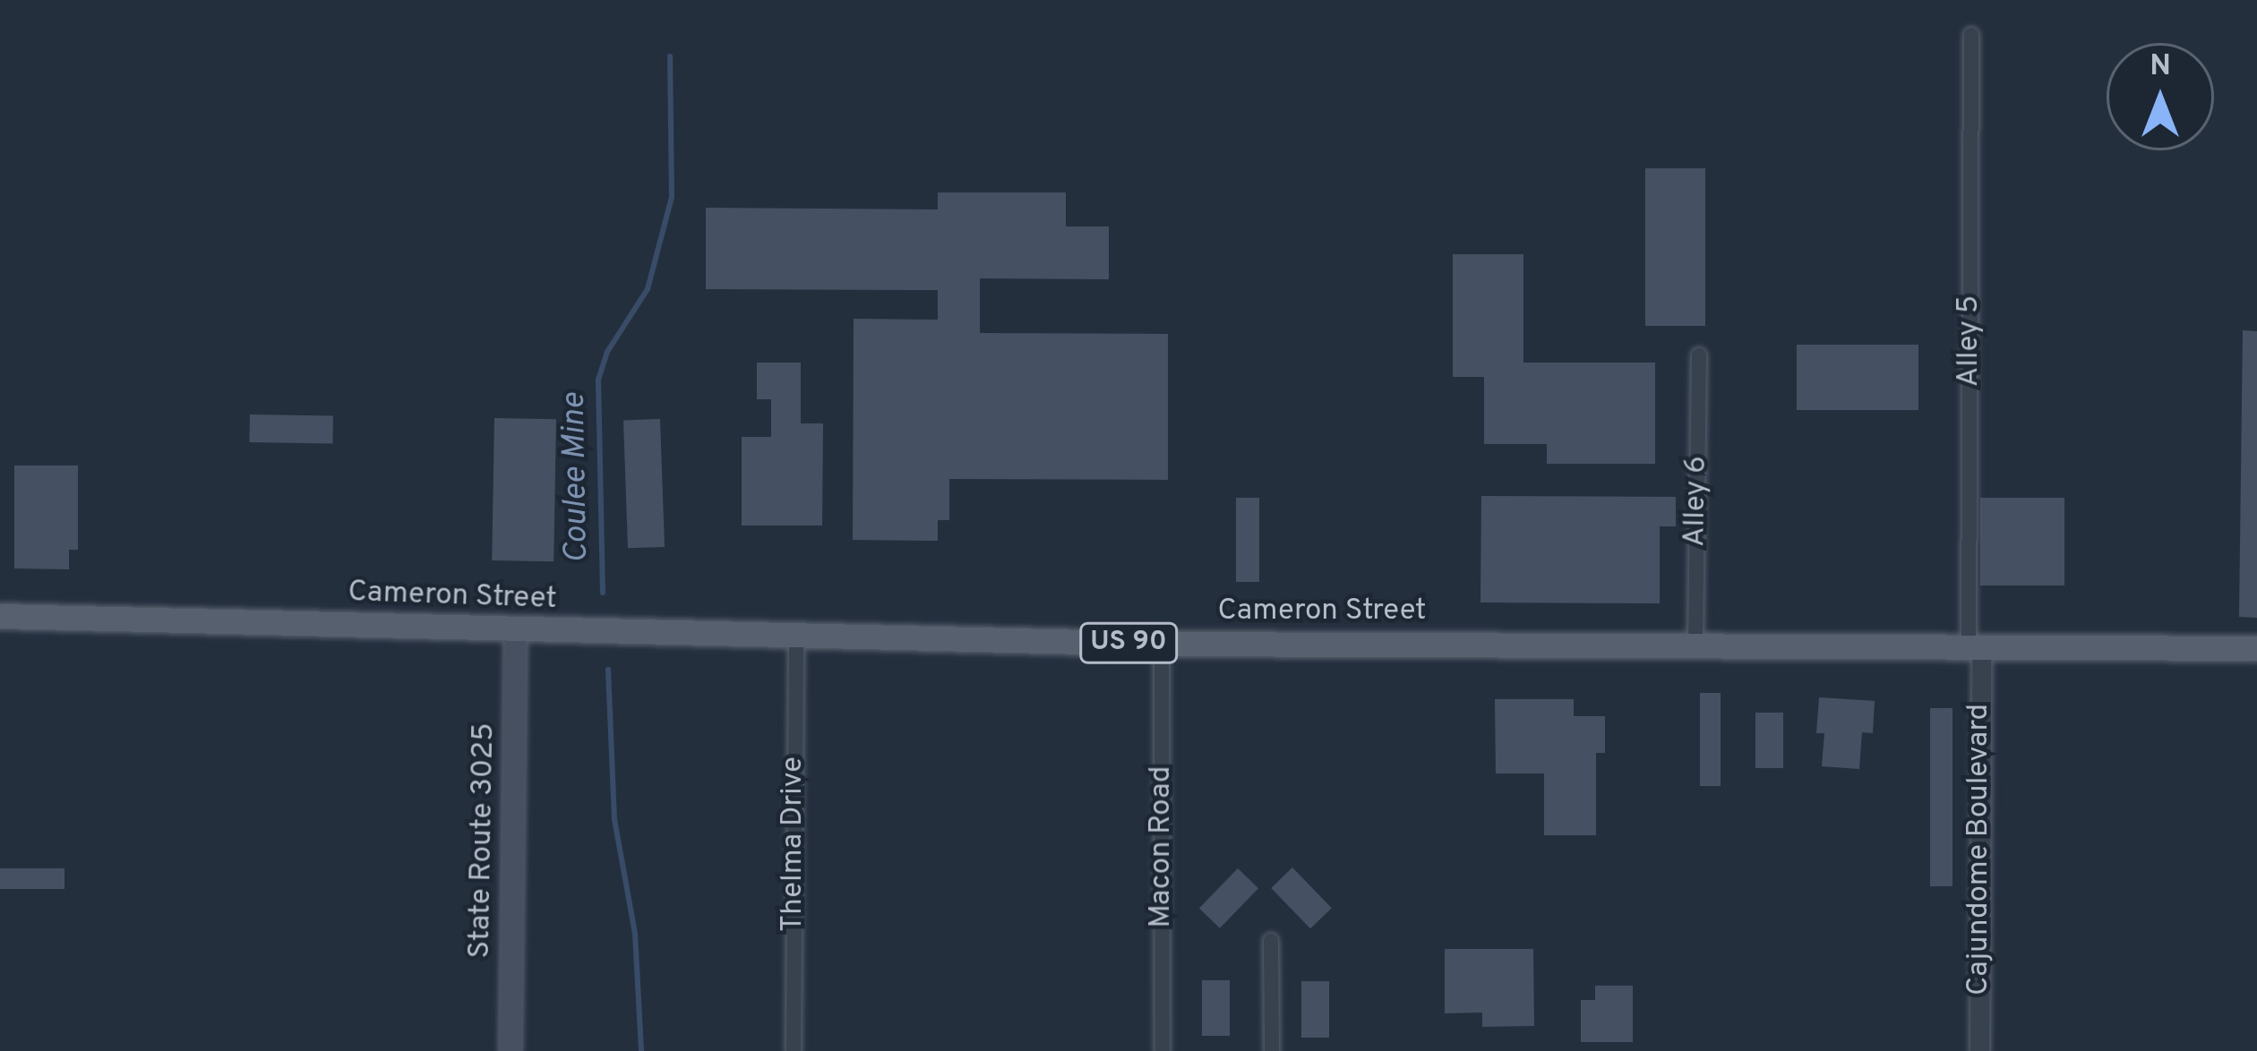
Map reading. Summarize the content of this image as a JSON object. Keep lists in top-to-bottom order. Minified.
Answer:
{"streets":{"main road":["Cameron Street","US 90","State Route 3025"],"street":["Alley 5","Alley 6","Thelma Drive","Macon Road","Cajundome Boulevard"]},"crossings":[["Alley 5","Cameron Street"],["Alley 5","Cajundome Boulevard"],["Alley 6","Cameron Street"],["Cameron Street","State Route 3025"],["Cameron Street","Thelma Drive"],["Cameron Street","Macon Road"],["Cameron Street","Cajundome Boulevard"]],"water":["Coulee Mine"],"north":"top"}
